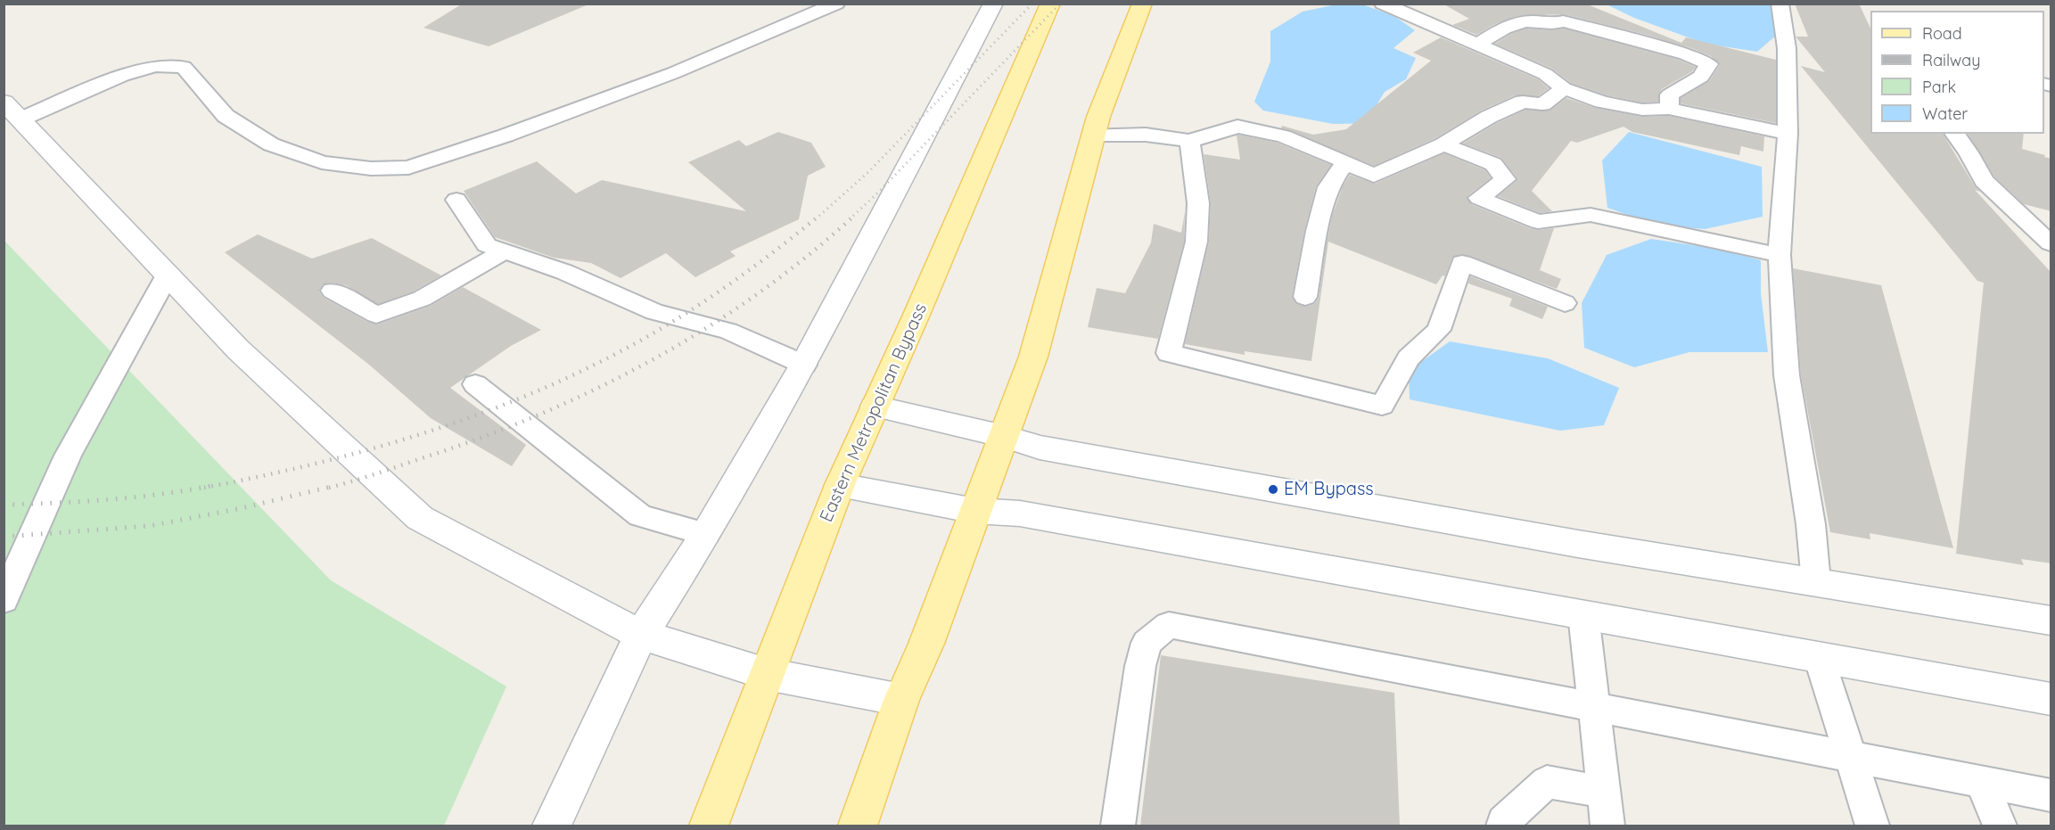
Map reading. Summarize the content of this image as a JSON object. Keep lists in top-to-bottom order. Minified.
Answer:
{"streets":{"main road":["Eastern Metropolitan Bypass"]},"places":["EM Bypass"],"legend":["Road","Railway","Park","Water"]}
